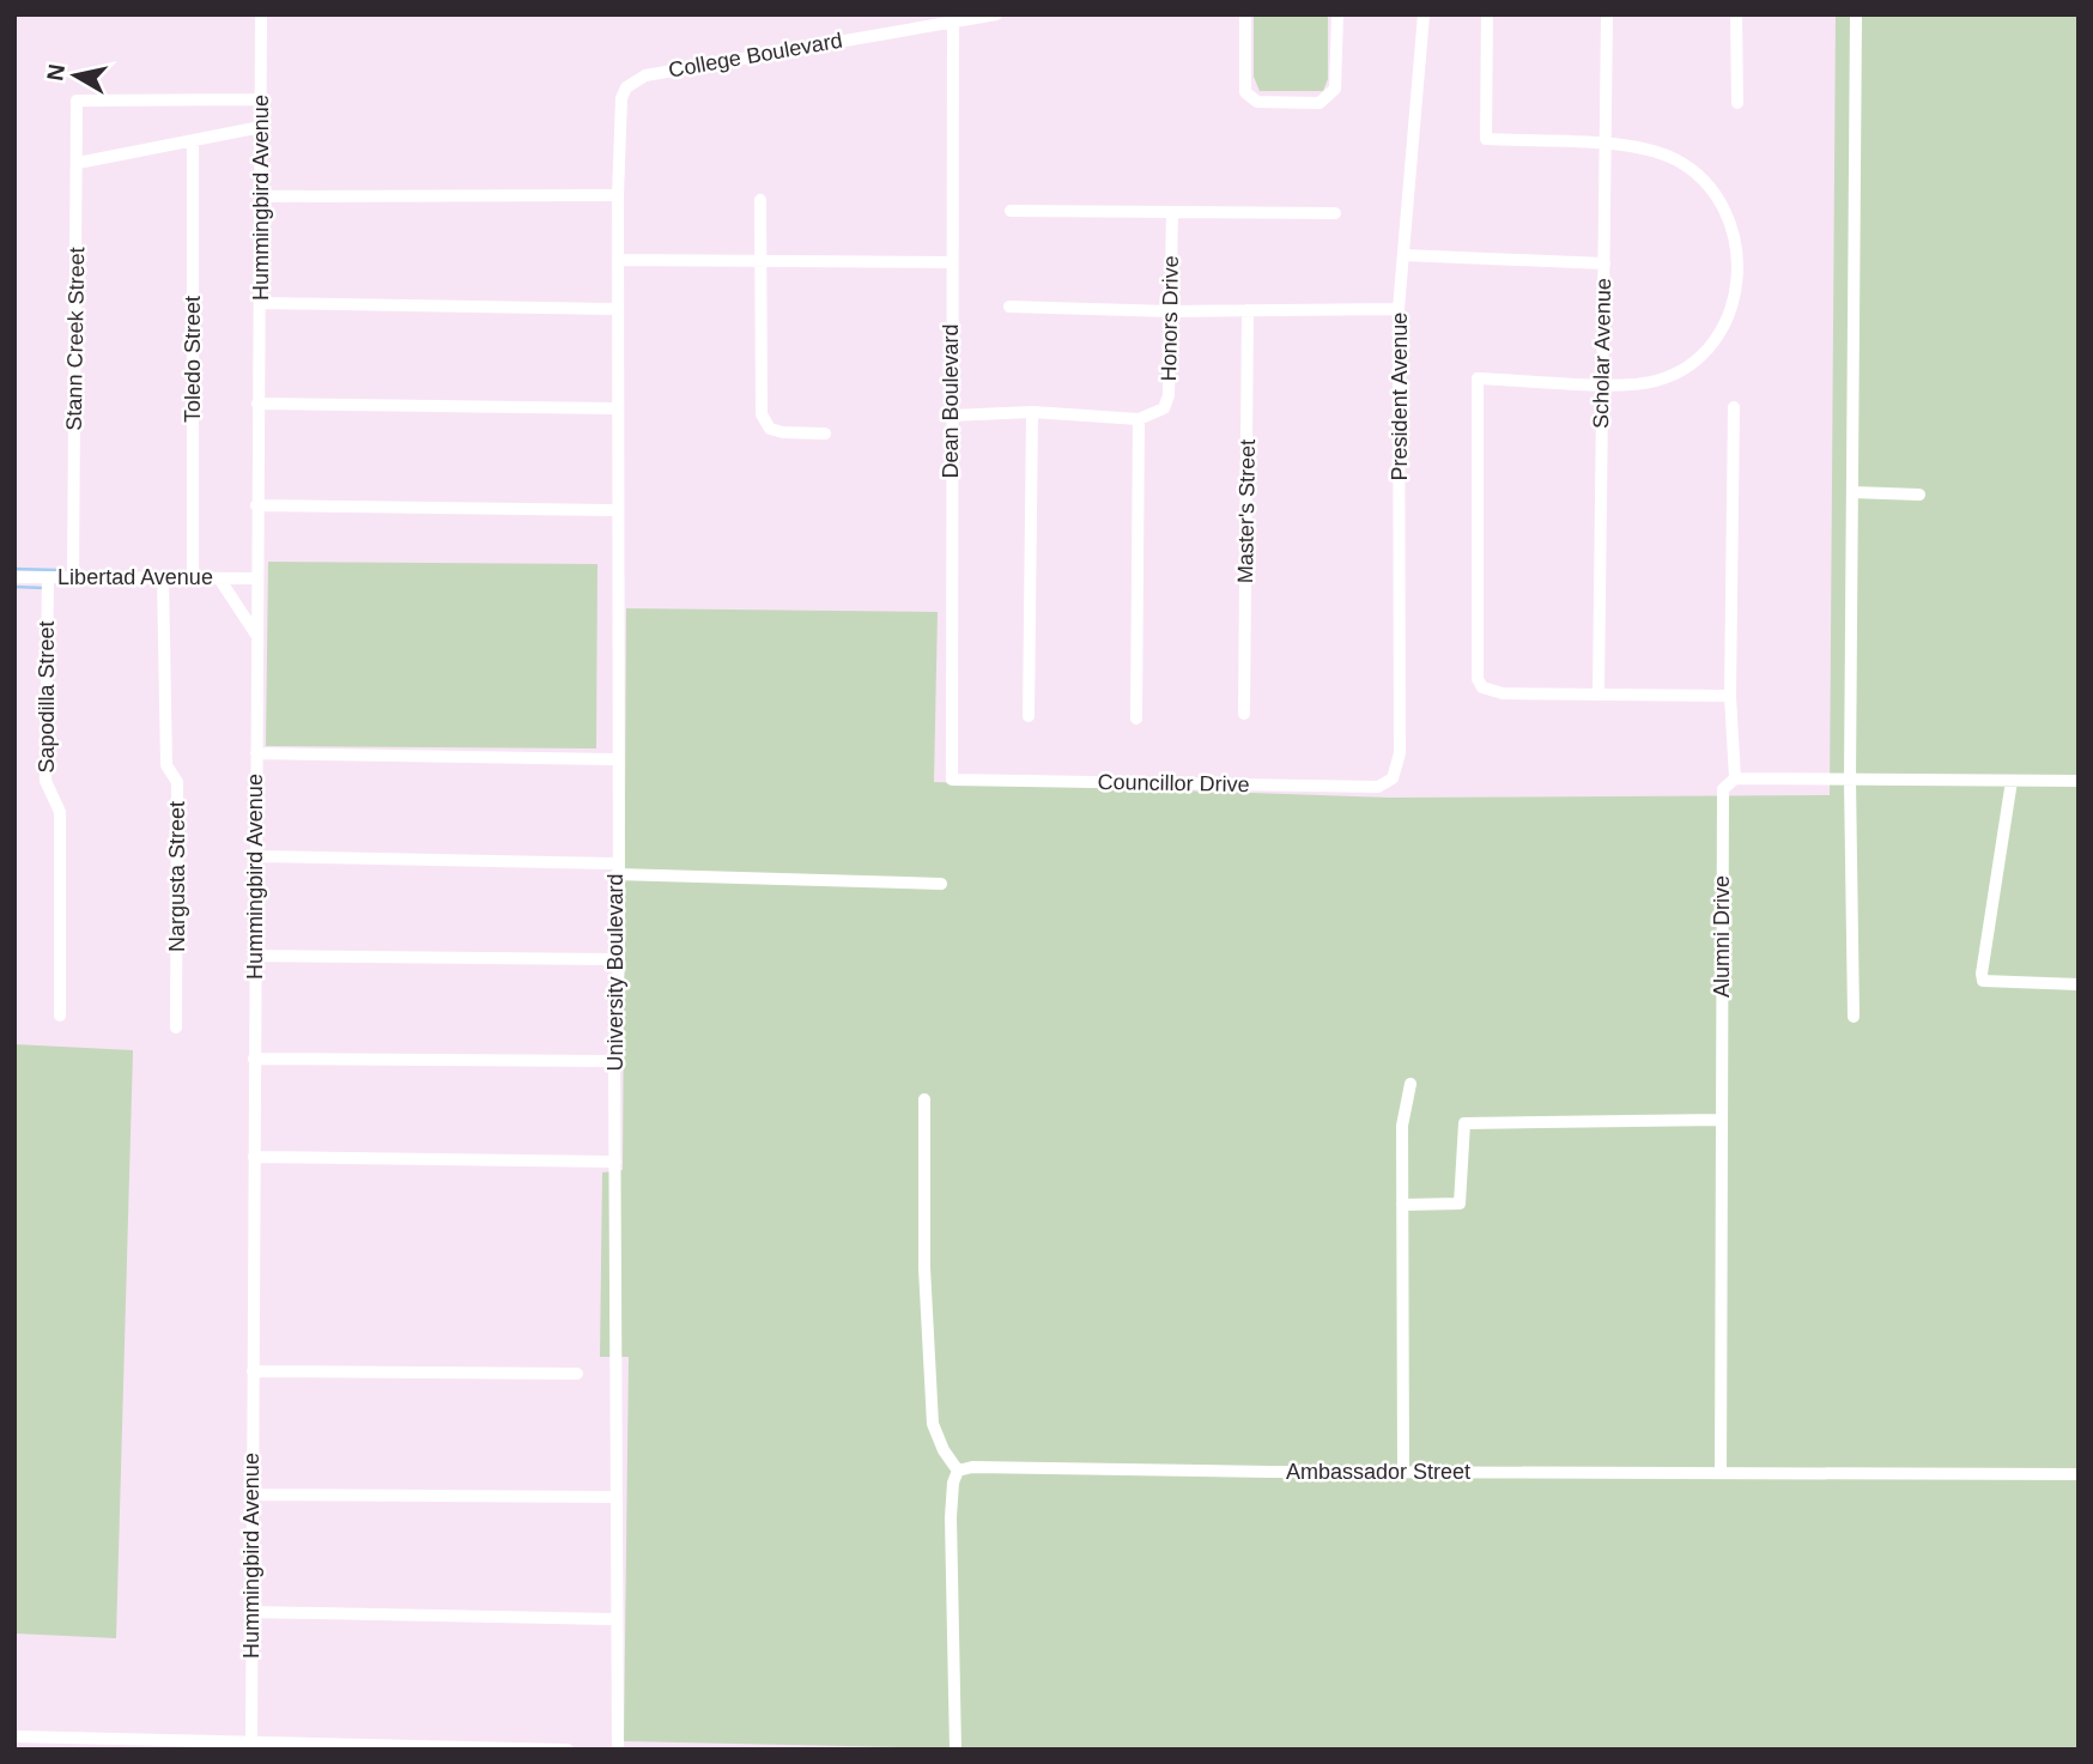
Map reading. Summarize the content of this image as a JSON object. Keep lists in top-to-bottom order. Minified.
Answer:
{"streets":{"street":["College Boulevard","Hummingbird Avenue","Honors Drive","Stann Creek Street","Scholar Avenue","Toledo Street","President Avenue","Dean Boulevard","Master's Street","Libertad Avenue","Sapodilla Street","Councillor Drive","Nargusta Street","Alumni Drive","University Boulevard","Ambassador Street"]},"crossings":[["College Boulevard","Dean Boulevard"],["College Boulevard","University Boulevard"],["Hummingbird Avenue","Stann Creek Street"],["Hummingbird Avenue","Libertad Avenue"],["Stann Creek Street","Libertad Avenue"],["Toledo Street","Libertad Avenue"],["President Avenue","Councillor Drive"],["Dean Boulevard","Councillor Drive"],["Libertad Avenue","Sapodilla Street"],["Libertad Avenue","Nargusta Street"],["Alumni Drive","Ambassador Street"]],"north":"left"}
